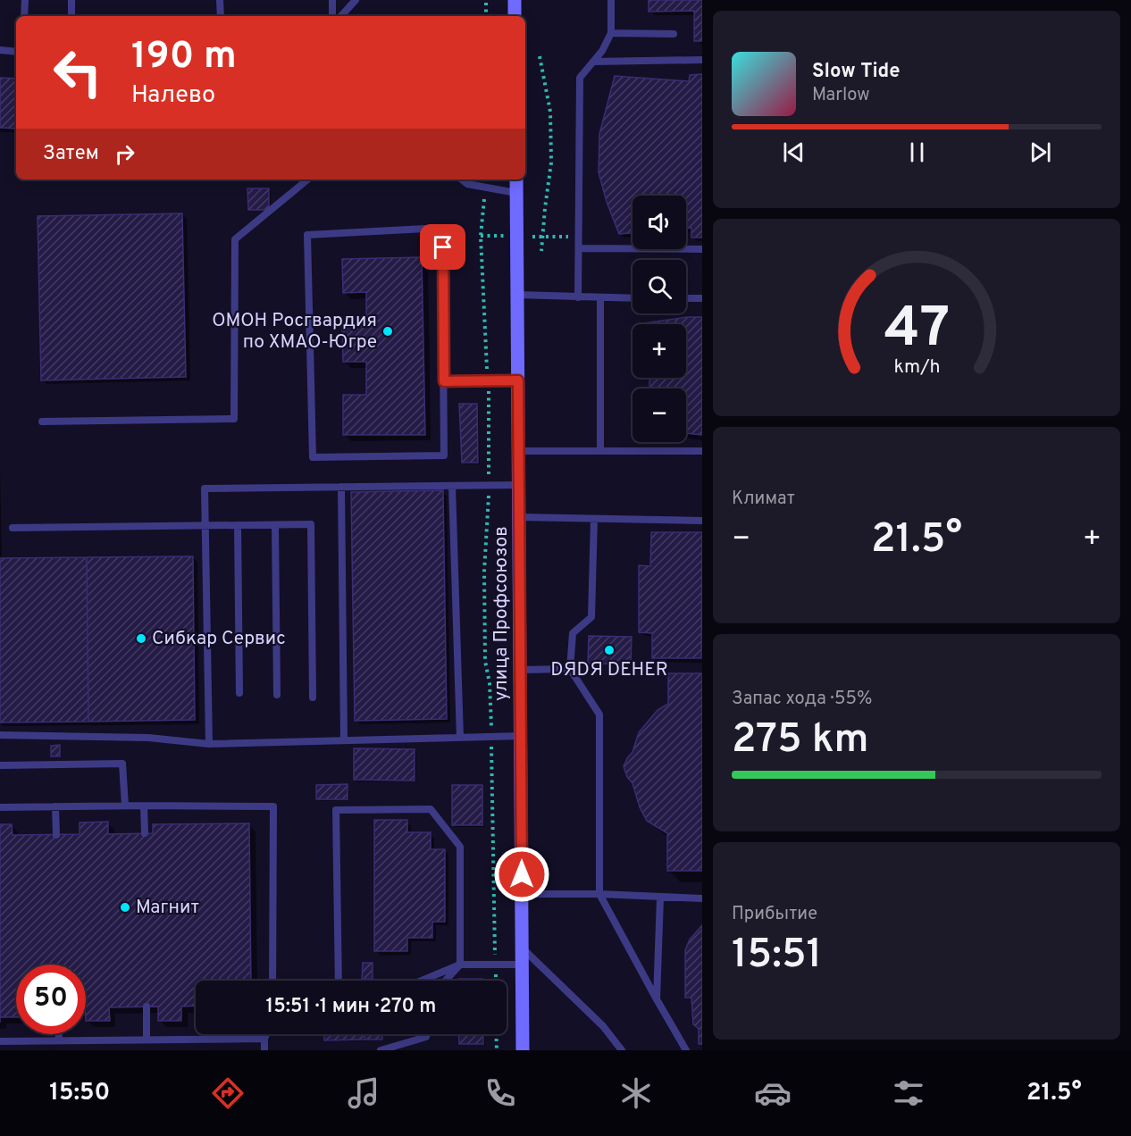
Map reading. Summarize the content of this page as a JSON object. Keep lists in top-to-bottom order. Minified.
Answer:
{"streets":{"main road":["улица Профсоюзов"]},"places":["ОМОН Росгвардия по ХМАО-Югре","Сибкар Сервис","DЯDЯ DЕНЕR","Магнит"],"page":{"turn":["190 m","Налево"],"song":["Slow Tide","Marlow"],"then":"Затем","map_buttons":["+","−"],"tile":["Климат",["Запас хода · 55%","275 km"],["Прибытие","15:51"]],"heat":["−","21.5°","+"],"limit":"50","trip":"15:51 · 1 мин · 270 m","tabs":["15:50","21.5°"],"gauge":["47","km/h"]}}
